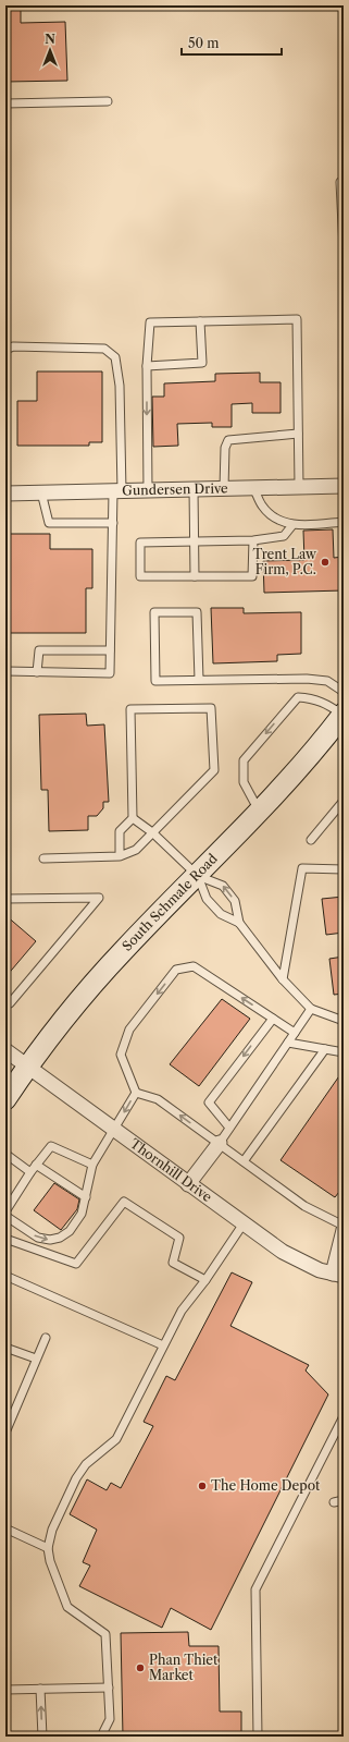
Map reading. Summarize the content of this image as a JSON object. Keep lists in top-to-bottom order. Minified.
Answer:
{"streets":{"main road":["South Schmale Road"],"street":["Gundersen Drive","Thornhill Drive"]},"crossings":[["South Schmale Road","Thornhill Drive"]],"places":["Trent Law Firm, P.C.","The Home Depot","Phan Thiet Market"],"scale_bar":"50 m","north":"top"}
